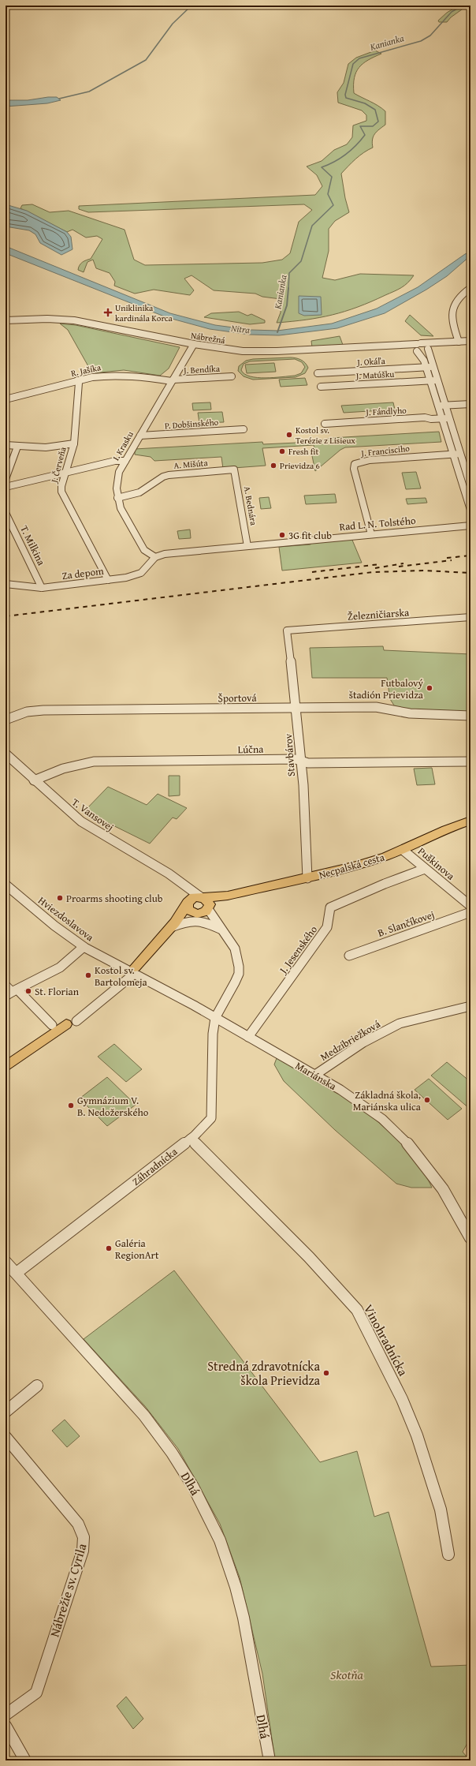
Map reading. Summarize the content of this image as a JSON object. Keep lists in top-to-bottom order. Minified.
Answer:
{"streets":{"main road":["Necpalská cesta"],"street":["Nábrežná","J. Okáľa","J. Bendíka","R. Jašíka","J. Matúšku","J. Fándlyho","P. Dobšinského","I. Krasku","J. Francisciho","A. Mišúta","J. Červeňa","A. Bednára","Rad L. N. Tolstého","T. Milkina","Za depom","Železničiarska","Športová","Lúčna","Stavbárov","T. Vansovej","Puškinova","Hviezdoslavova","B. Slančíkovej","J. Jesenského","Medzibriežková","Mariánska","Záhradnícka","Vinohradnícka","Dlhá","Nábrežie sv. Cyrila"]},"crossings":[["Nábrežná","I. Krasku"],["J. Bendíka","R. Jašíka"],["J. Bendíka","I. Krasku"],["R. Jašíka","I. Krasku"],["R. Jašíka","J. Červeňa"],["P. Dobšinského","I. Krasku"],["I. Krasku","A. Mišúta"],["I. Krasku","Rad L. N. Tolstého"],["I. Krasku","Za depom"],["J. Francisciho","Rad L. N. Tolstého"],["A. Mišúta","A. Bednára"],["J. Červeňa","Za depom"],["A. Bednára","Rad L. N. Tolstého"],["Rad L. N. Tolstého","Za depom"],["T. Milkina","Za depom"],["Železničiarska","Stavbárov"],["Športová","Stavbárov"],["Lúčna","Stavbárov"],["Lúčna","T. Vansovej"],["Stavbárov","Necpalská cesta"],["T. Vansovej","Necpalská cesta"],["Puškinova","Necpalská cesta"],["Puškinova","J. Jesenského"],["Necpalská cesta","Mariánska"],["Hviezdoslavova","Mariánska"],["J. Jesenského","Mariánska"],["Medzibriežková","Mariánska"],["Mariánska","Záhradnícka"],["Záhradnícka","Vinohradnícka"],["Záhradnícka","Dlhá"]],"water":["Kanianka","Nitra"],"parks":["Skotňa"],"places":{"health":["Uniklinika kardinála Korca"],"other":["Kostol sv. Terézie z Lisieux","Fresh fit","Prievidza 6","3G fit club","Futbalový štadión Prievidza","Proarms shooting club","Kostol sv. Bartolomeja","St. Florian","Základná škola, Mariánska ulica","Gymnázium V. B. Nedožerského","Galéria RegionArt","Stredná zdravotnícka škola Prievidza"]}}
